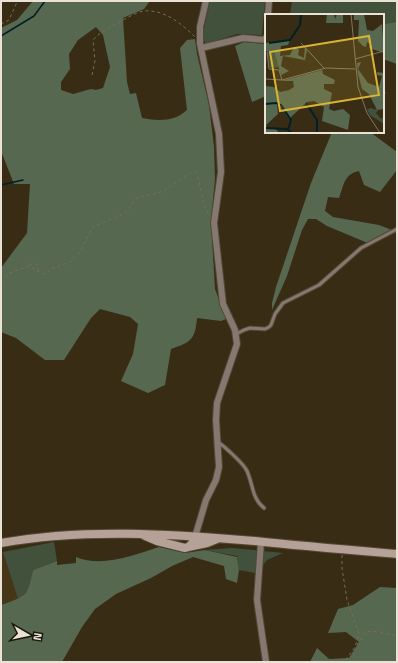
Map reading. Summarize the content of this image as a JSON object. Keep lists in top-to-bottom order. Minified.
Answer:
{"north":"right"}
